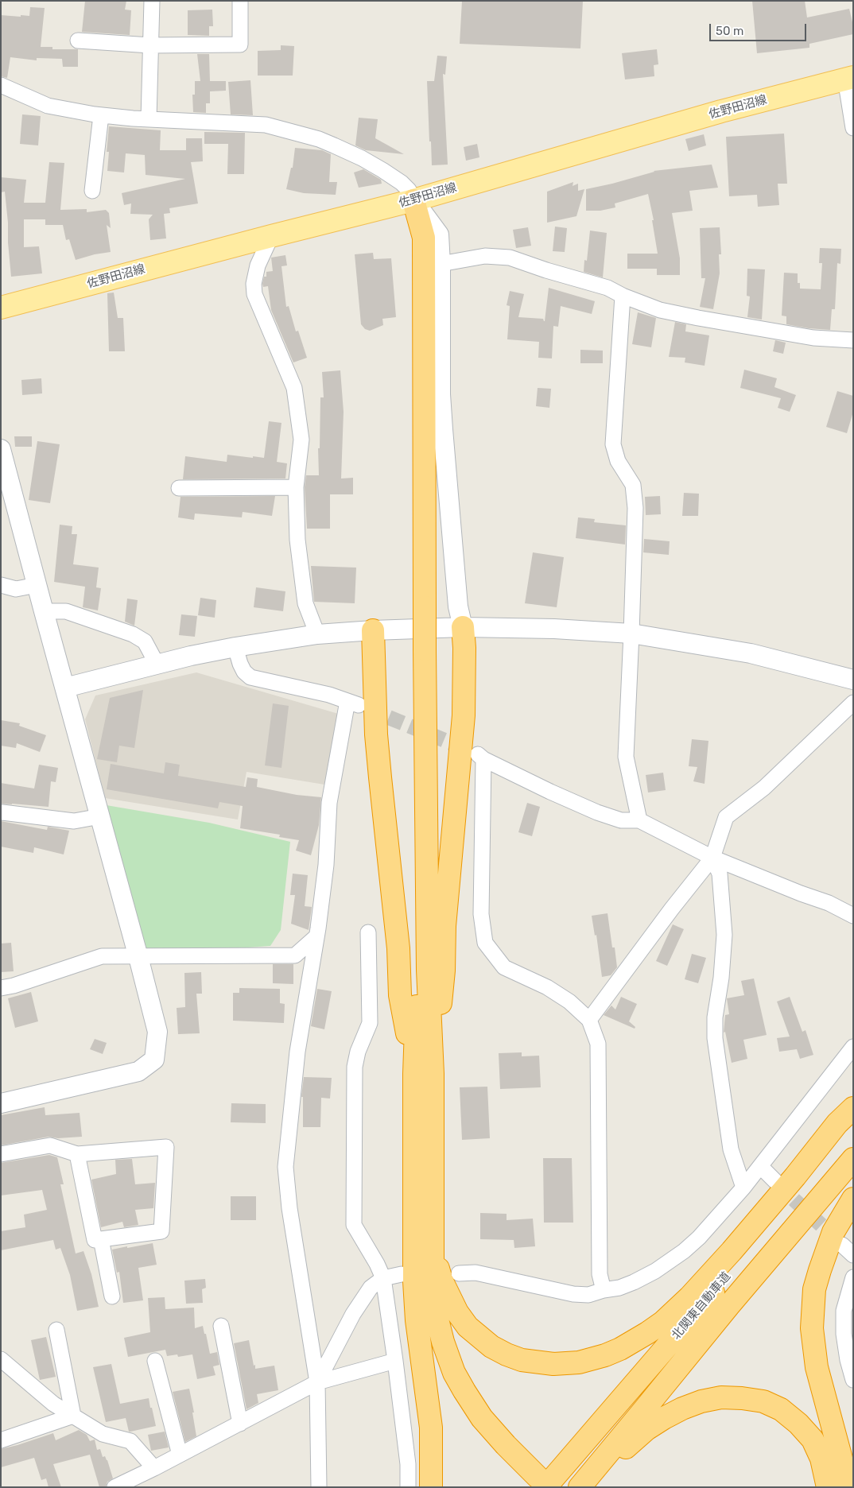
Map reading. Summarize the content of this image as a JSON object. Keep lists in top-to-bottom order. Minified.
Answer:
{"streets":{"highway":["北関東自動車道"],"main road":["佐野田沼線"]},"scale_bar":"50 m"}
